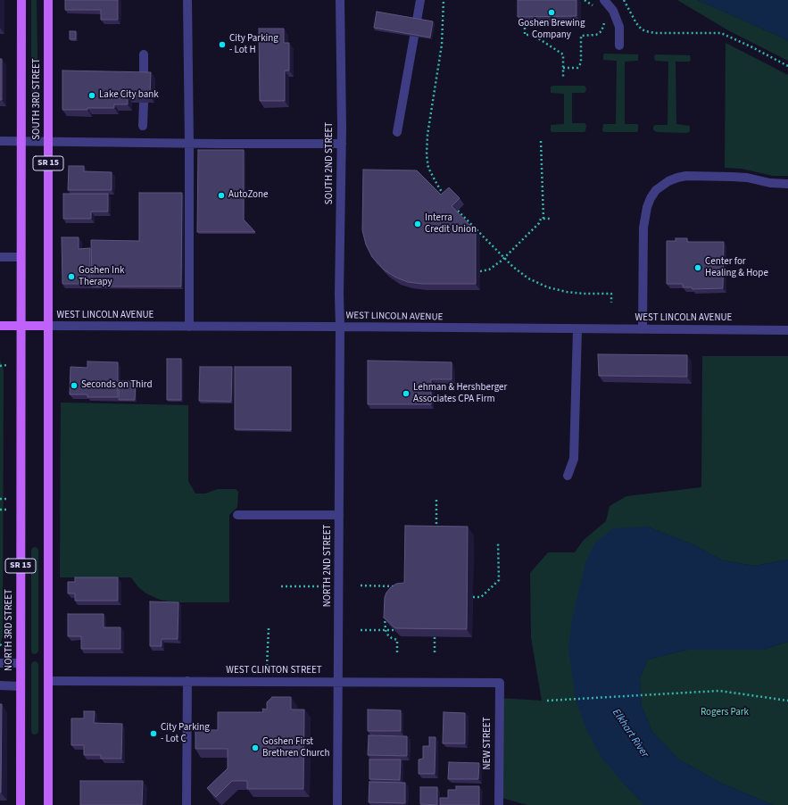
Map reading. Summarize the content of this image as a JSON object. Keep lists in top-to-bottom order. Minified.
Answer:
{"streets":{"main road":["SOUTH 3RD STREET","SR 15","WEST LINCOLN AVENUE","NORTH 3RD STREET"],"street":["SOUTH 2ND STREET","NORTH 2ND STREET","WEST CLINTON STREET","NEW STREET"]},"crossings":[["SOUTH 3RD STREET","SR 15"],["SOUTH 3RD STREET","WEST LINCOLN AVENUE"],["SOUTH 3RD STREET","NORTH 3RD STREET"],["SR 15","WEST LINCOLN AVENUE"],["SR 15","WEST CLINTON STREET"],["SOUTH 2ND STREET","WEST LINCOLN AVENUE"],["SOUTH 2ND STREET","NORTH 2ND STREET"],["WEST LINCOLN AVENUE","NORTH 2ND STREET"],["WEST LINCOLN AVENUE","NORTH 3RD STREET"],["NORTH 2ND STREET","WEST CLINTON STREET"],["WEST CLINTON STREET","NEW STREET"]],"water":["Elkhart River"],"parks":["Rogers Park"],"places":["Goshen Brewing Company","City Parking - Lot H","Lake City bank","AutoZone","Interra Credit Union","Center for Healing & Hope","Goshen Ink Therapy","Seconds on Third","Lehman & Hershberger Associates CPA Firm","City Parking - Lot C","Goshen First Brethren Church"]}
